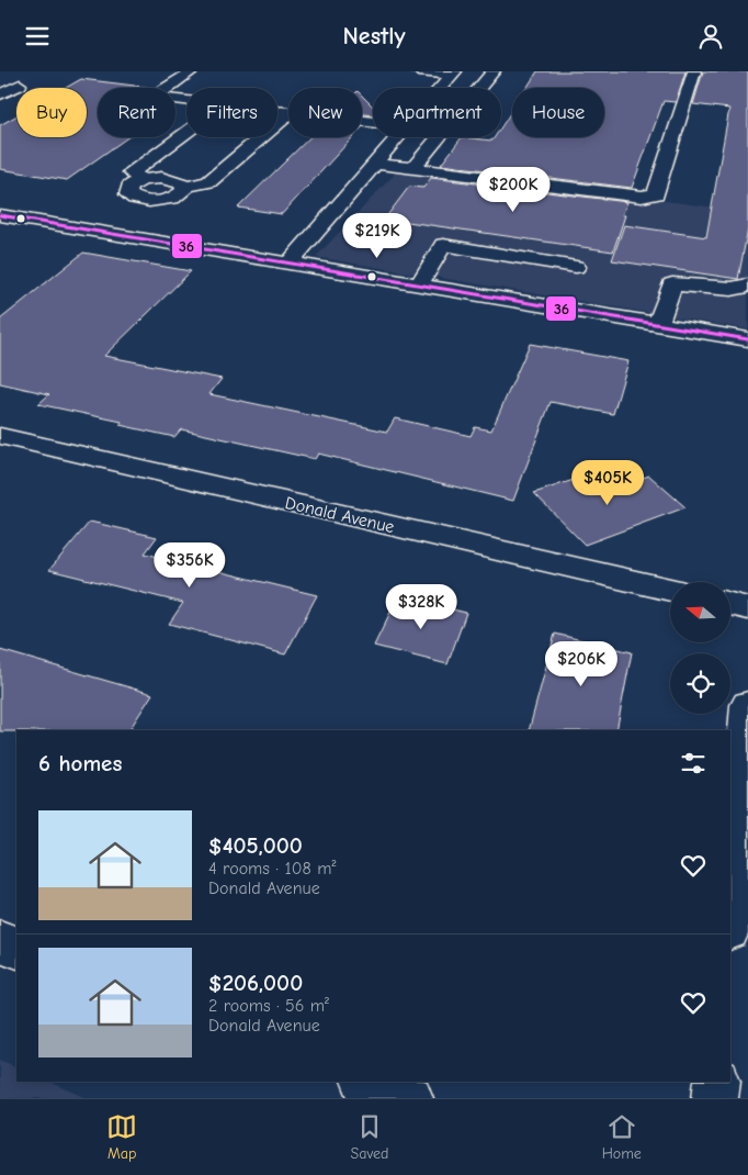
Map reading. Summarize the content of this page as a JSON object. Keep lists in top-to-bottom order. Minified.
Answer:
{"streets":{"street":["Donald Avenue"]},"lines":["transit line 36"],"north":"left","page":{"header":"Nestly","chip":["Buy","Rent","Filters","New","Apartment","House"],"price":["$200K","$219K","$405K","$356K","$328K","$206K"],"heading":"6 homes","list":[{"name":"$405,000","note":"4 rooms · 108 m² · Donald Avenue"},{"name":"$206,000","note":"2 rooms · 56 m² · Donald Avenue"}],"tabs":["Map","Saved","Home"]}}
